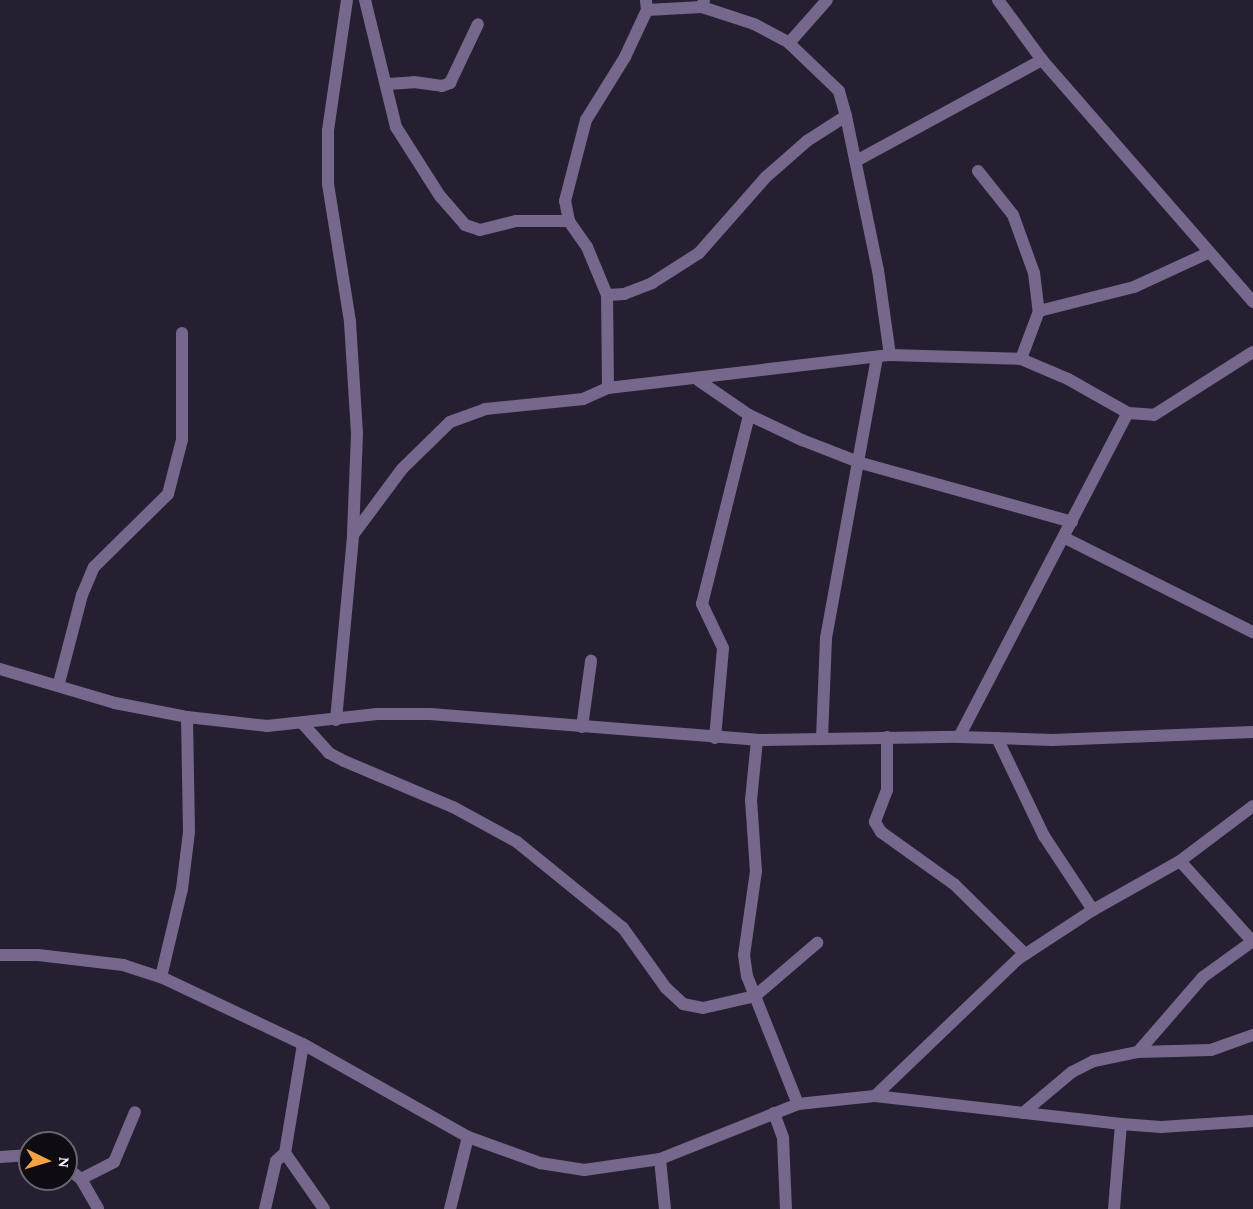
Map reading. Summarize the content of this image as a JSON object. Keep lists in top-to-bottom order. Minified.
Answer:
{"north":"right"}
